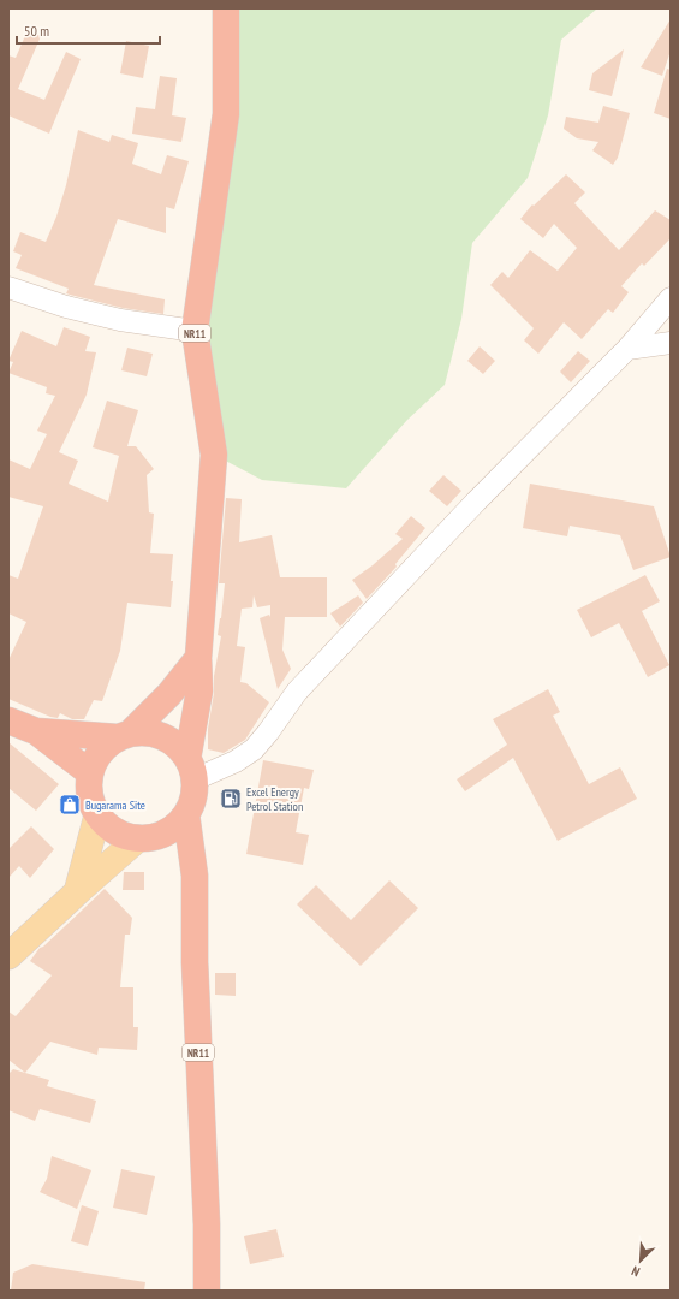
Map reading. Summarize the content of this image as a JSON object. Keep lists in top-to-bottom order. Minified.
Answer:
{"streets":{"highway":["NR11"]},"places":{"fuel station":["Excel Energy Petrol Station"],"shop":["Bugarama Site"]},"scale_bar":"50 m","north":"bottom left"}
